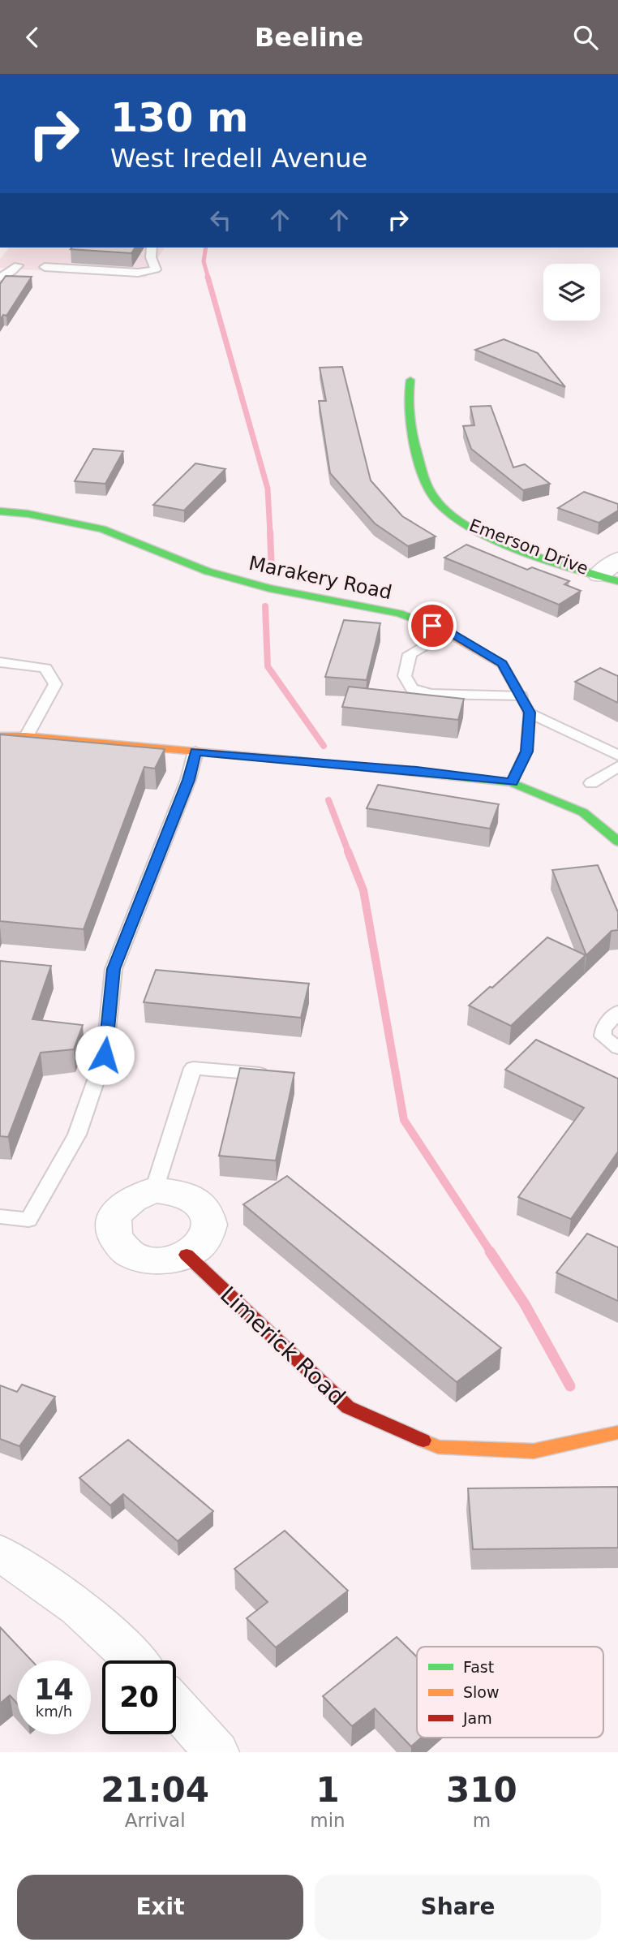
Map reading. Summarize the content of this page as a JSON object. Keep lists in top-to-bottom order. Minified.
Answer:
{"streets":{"street":["Emerson Drive","Marakery Road","Limerick Road"]},"legend":["Fast","Slow","Jam"],"page":{"header":"Beeline","turn":["130 m","West Iredell Avenue"],"speed":"14 km/h","limit":"20","eta":["21:04","Arrival","1","min","310","m"],"buttons":["Exit","Share"]}}
